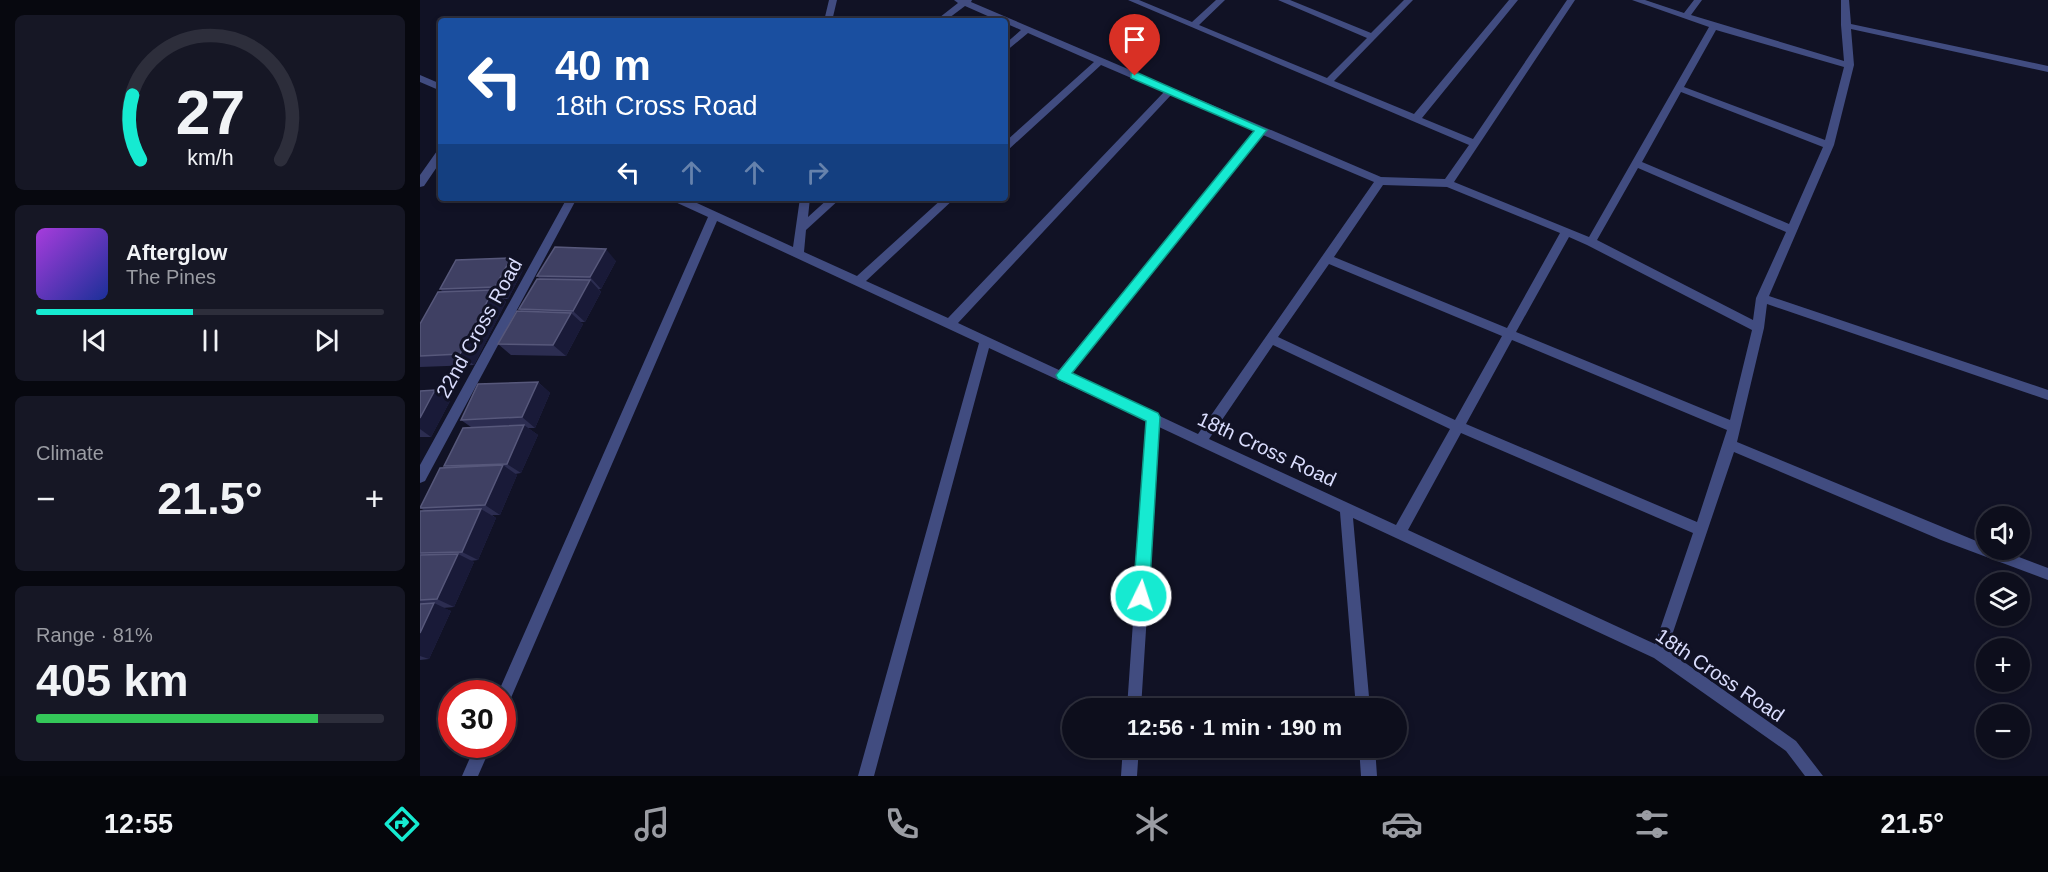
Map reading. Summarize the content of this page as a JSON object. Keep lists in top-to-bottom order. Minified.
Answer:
{"streets":{"street":["22nd Cross Road","18th Cross Road"]},"page":{"turn":["40 m","18th Cross Road"],"song":["Afterglow","The Pines"],"tile":["Climate",["Range · 81%","405 km"]],"heat":["−","21.5°","+"],"map_buttons":["+","−"],"limit":"30","trip":"12:56 · 1 min · 190 m","tabs":["12:55","21.5°"],"gauge":["27","km/h"]}}
